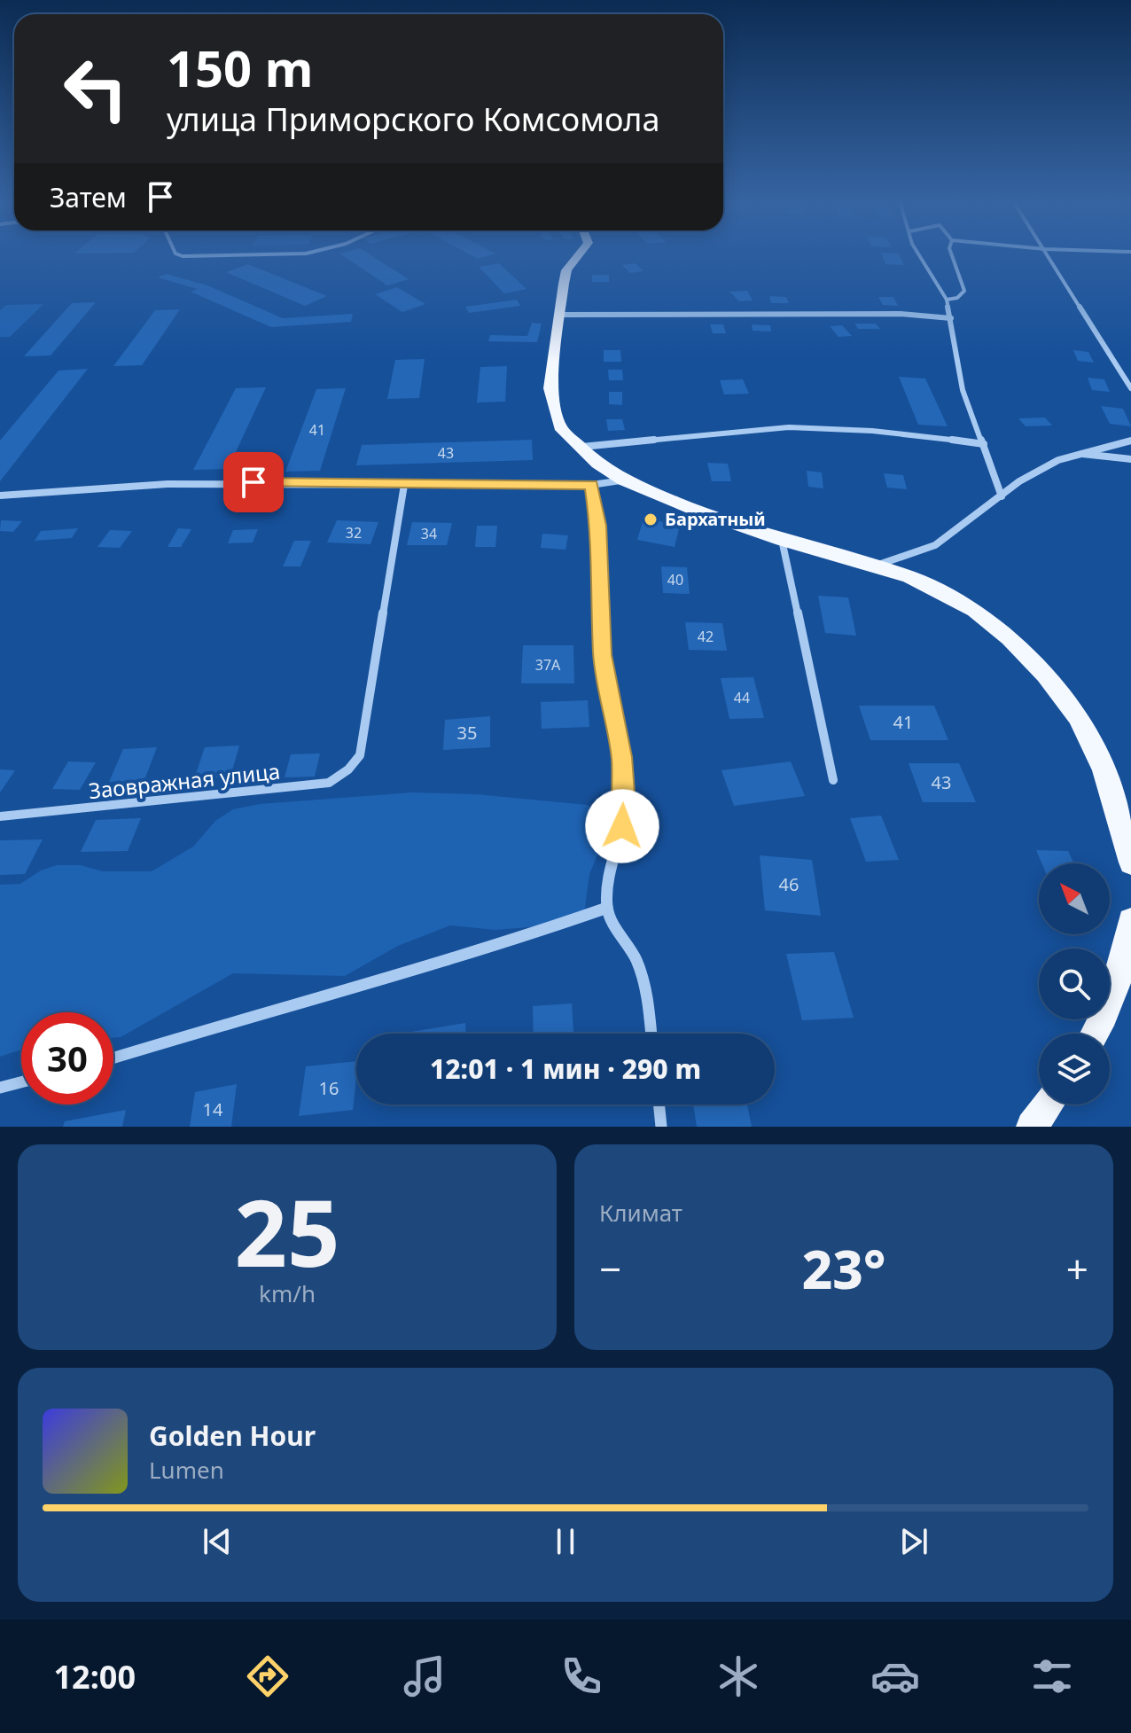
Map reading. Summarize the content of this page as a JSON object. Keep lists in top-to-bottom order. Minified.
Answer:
{"streets":{"street":["Заовражная улица"]},"places":["Бархатный"],"house_numbers":["41","43","32","34","40","42","37А","44","41","35","43","46","16","14"],"north":"top left","page":{"turn":["150 m","улица Приморского Комсомола"],"then":"Затем","limit":"30","trip":"12:01 · 1 мин · 290 m","tile":[["25","km/h"],"Климат"],"heat":["−","23°","+"],"song":["Golden Hour","Lumen"],"tabs":"12:00"}}
